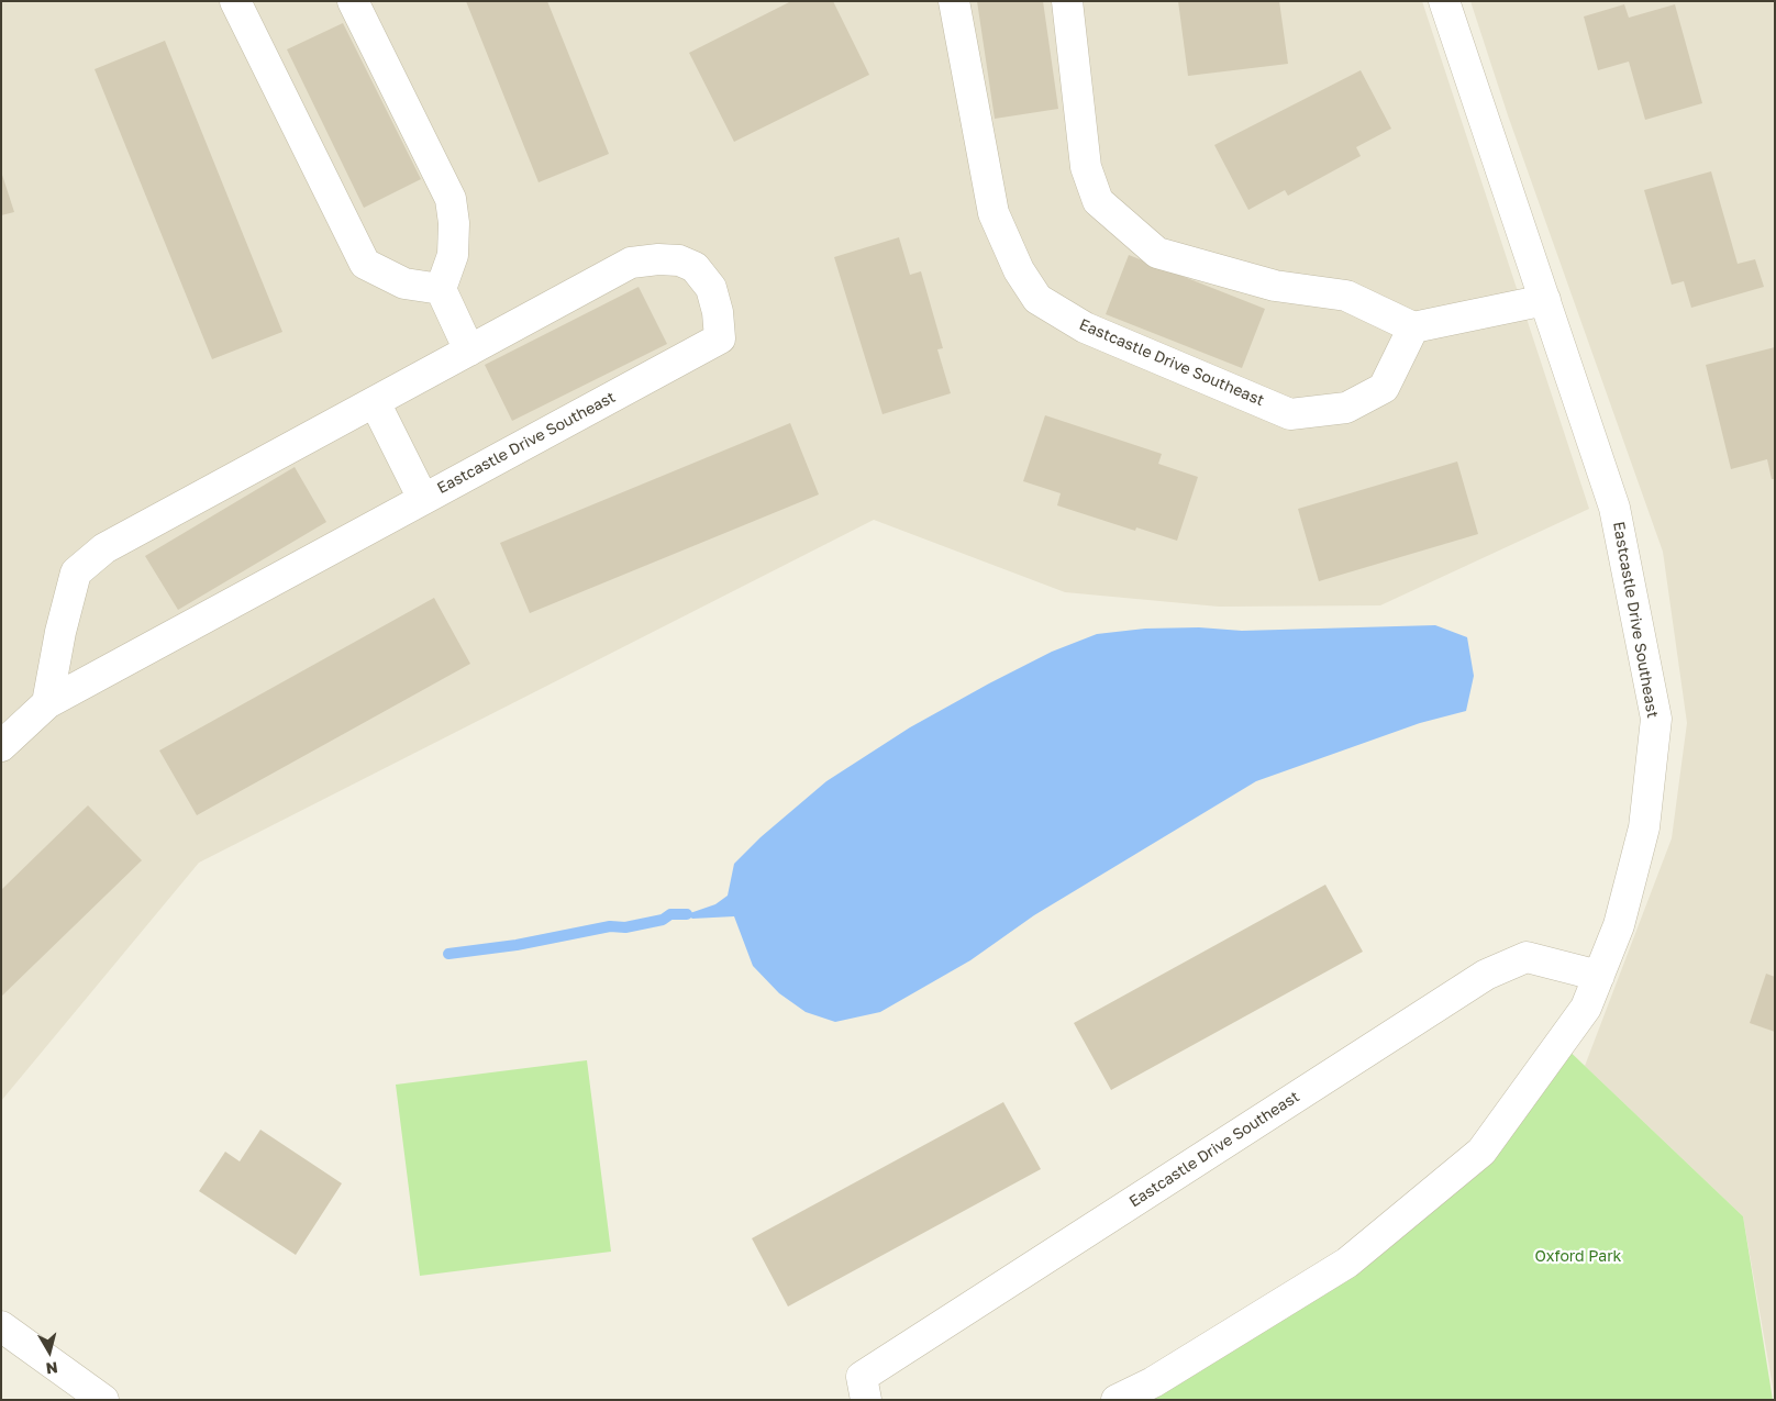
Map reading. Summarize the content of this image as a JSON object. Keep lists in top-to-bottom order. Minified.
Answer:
{"streets":{"street":["Eastcastle Drive Southeast"]},"parks":["Oxford Park"],"north":"bottom"}
